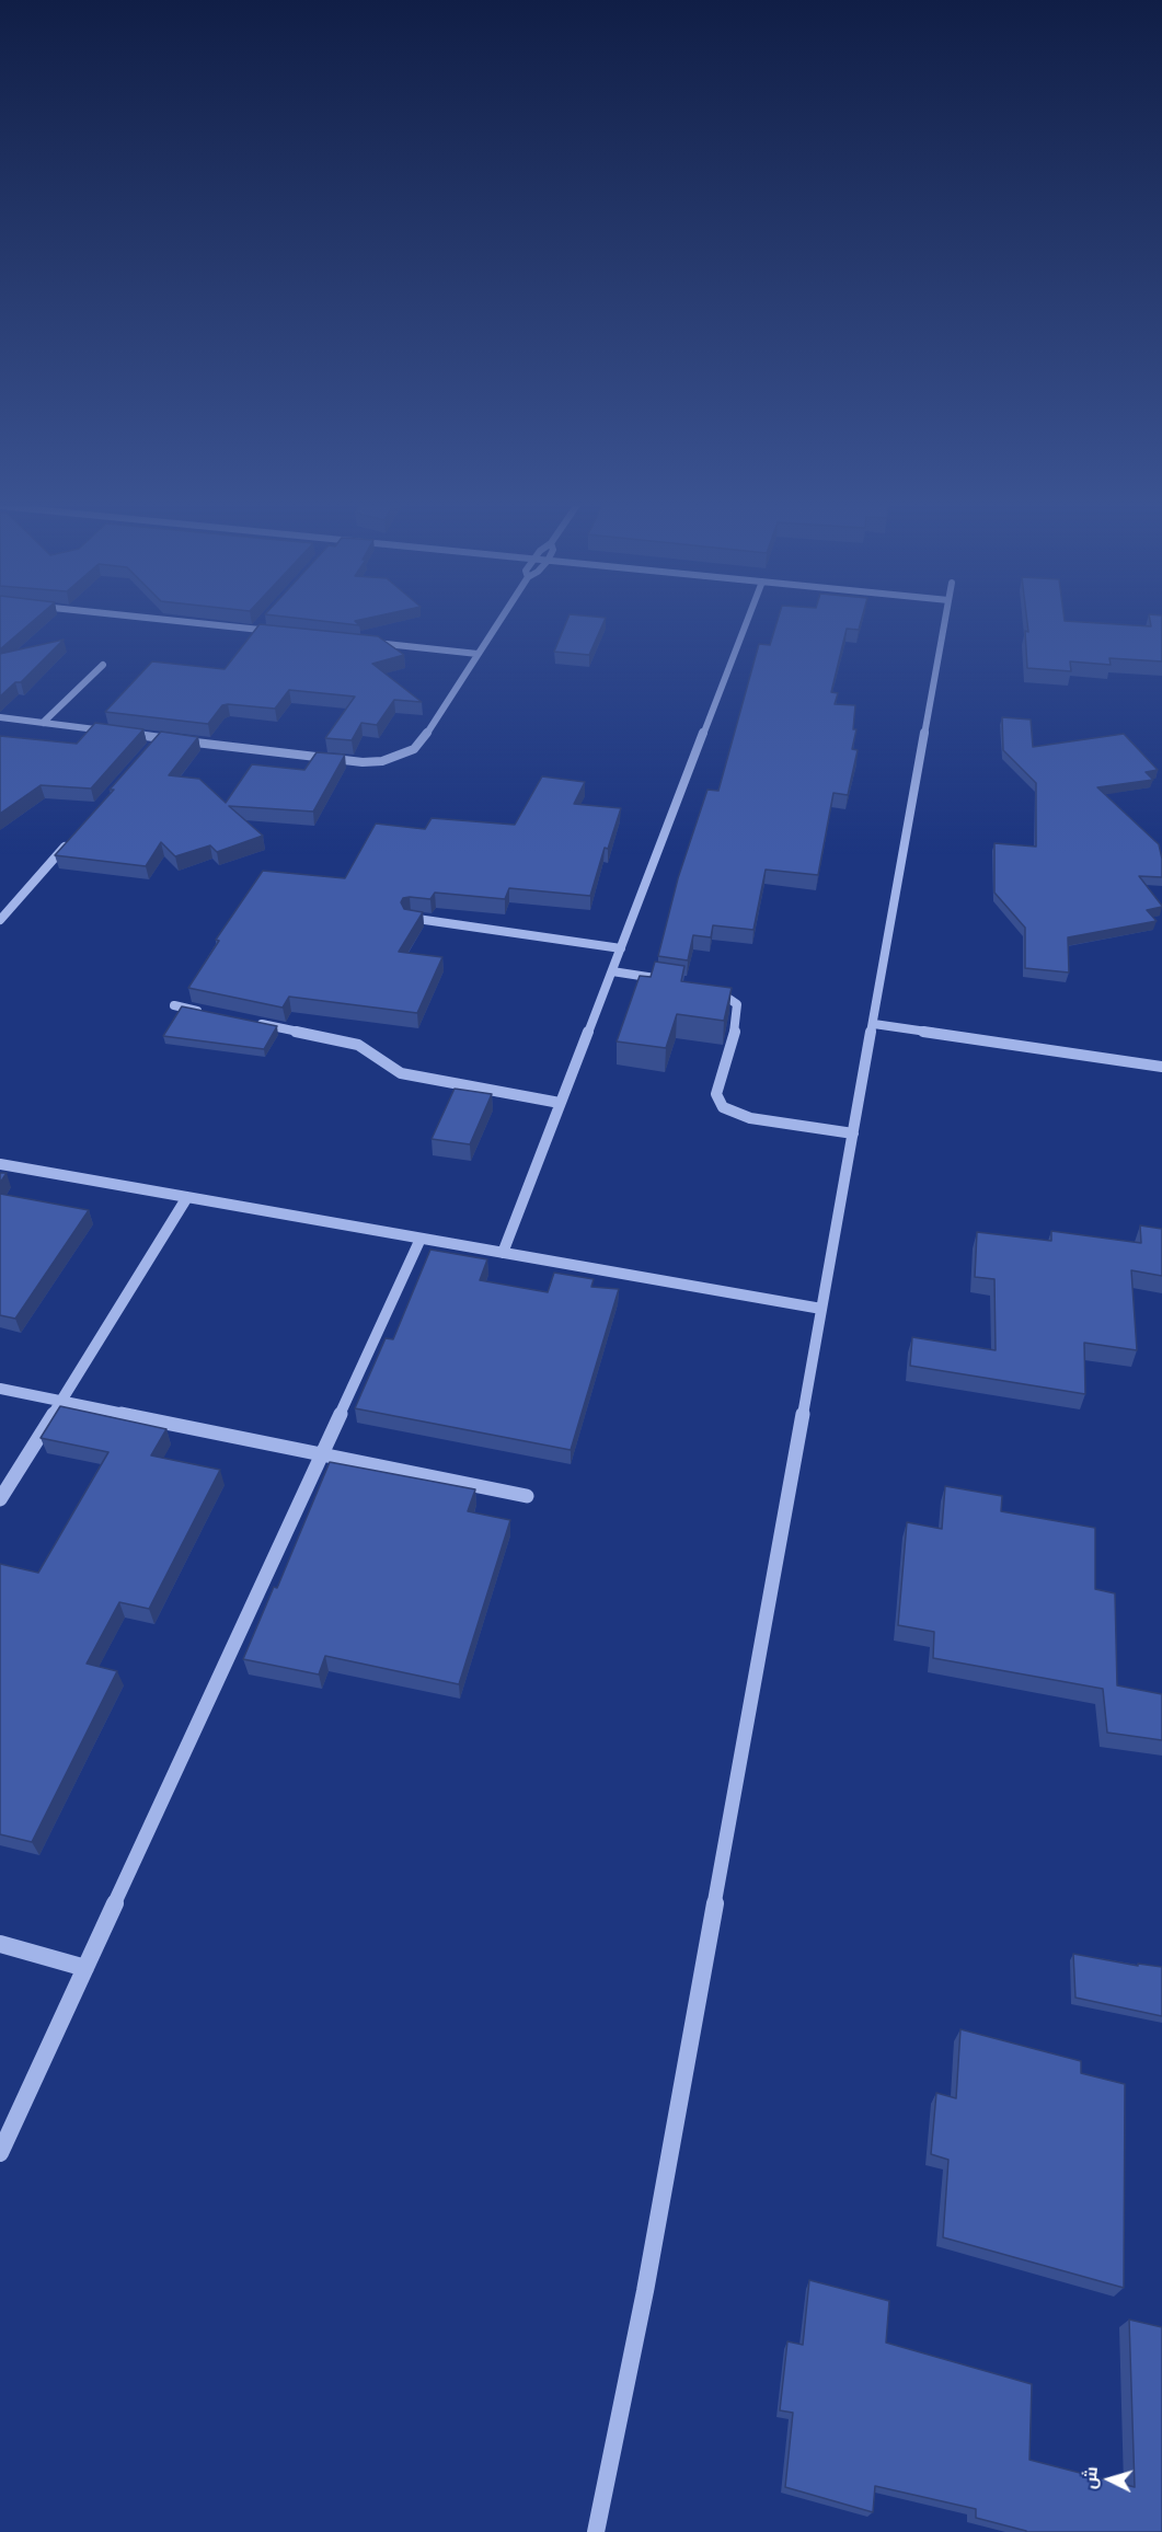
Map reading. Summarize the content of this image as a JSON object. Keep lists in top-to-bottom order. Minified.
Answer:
{"north":"left"}
